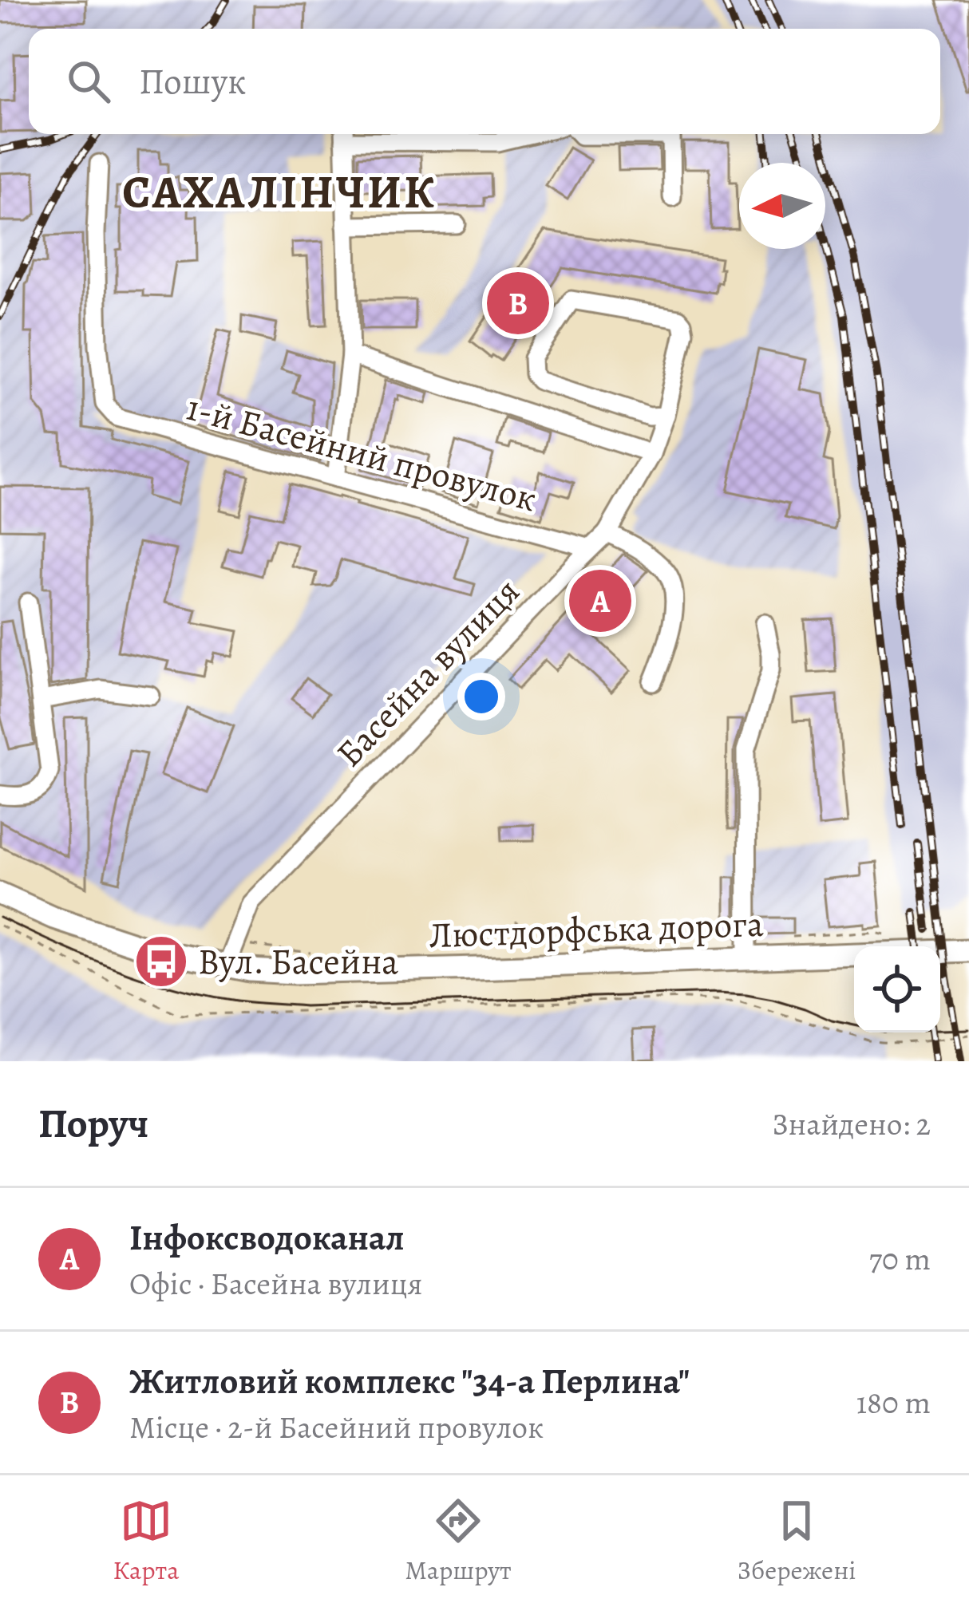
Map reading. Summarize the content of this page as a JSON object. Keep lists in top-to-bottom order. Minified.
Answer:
{"streets":{"main road":["Люстдорфська дорога"],"street":["1-й Басейний провулок","Басейна вулиця"]},"crossings":[["1-й Басейний провулок","Басейна вулиця"],["Басейна вулиця","Люстдорфська дорога"]],"districts":["САХАЛІНЧИК"],"places":{"bus stop":["Вул. Басейна"]},"north":"left","page":{"search":"Пошук","pins":["B","A"],"heading":["Поруч","Знайдено: 2"],"list":[{"mark":"A","name":"Інфоксводоканал","note":"Офіс · Басейна вулиця","value":"70 m"},{"mark":"B","name":"Житловий комплекс \"34-а Перлина\"","note":"Місце · 2-й Басейний провулок","value":"180 m"}],"nav":["Карта","Маршрут","Збережені"]}}
